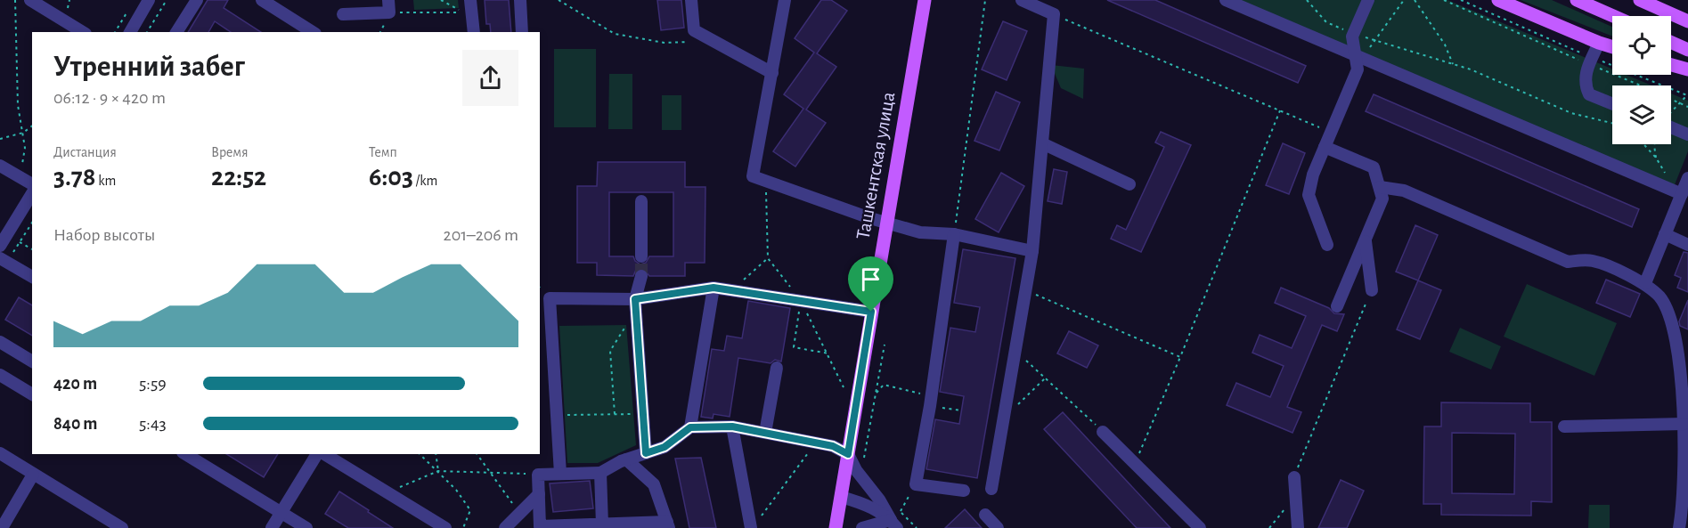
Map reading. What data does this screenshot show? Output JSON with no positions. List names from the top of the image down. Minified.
{"streets":{"main road":["Ташкентская улица"]},"page":{"heading":["Утренний забег","06:12 · 9 × 420 m"],"stats":[["Дистанция","3.78 km"],["Время","22:52"],["Темп","6:03 /km"]],"chart":["Набор высоты","201–206 m"],"list":[{"name":"420 m","note":"5:59"},{"name":"840 m","note":"5:43"}]}}
